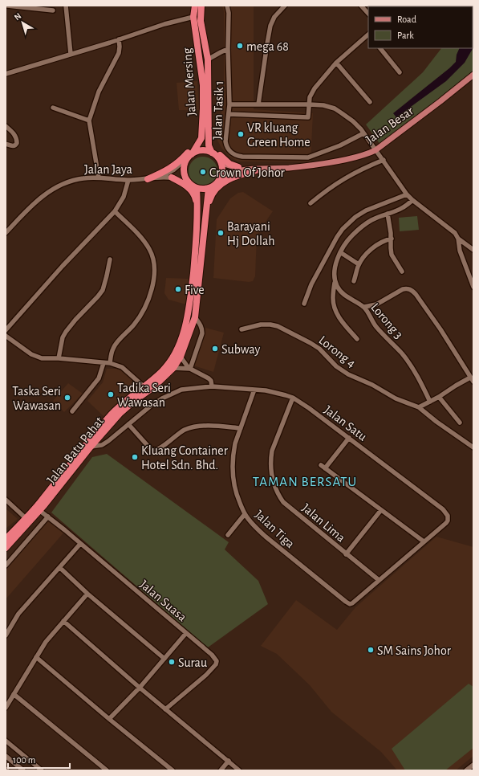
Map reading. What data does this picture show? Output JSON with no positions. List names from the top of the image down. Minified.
{"streets":{"highway":["Jalan Mersing","Jalan Batu Pahat"],"main road":["Jalan Besar"],"street":["Jalan Tasik 1","Jalan Jaya","Lorong 3","Lorong 4","Jalan Satu","Jalan Lima","Jalan Tiga","Jalan Suasa"]},"crossings":[["Jalan Mersing","Jalan Besar"],["Jalan Mersing","Jalan Jaya"],["Jalan Mersing","Jalan Batu Pahat"],["Jalan Besar","Jalan Jaya"],["Jalan Besar","Jalan Batu Pahat"],["Jalan Jaya","Jalan Batu Pahat"],["Jalan Satu","Jalan Batu Pahat"],["Jalan Satu","Jalan Lima"],["Jalan Satu","Jalan Tiga"],["Jalan Batu Pahat","Jalan Suasa"],["Jalan Lima","Jalan Tiga"]],"districts":["TAMAN BERSATU"],"places":["mega 68","VR kluang Green Home","Crown Of Johor","Barayani Hj Dollah","Five","Subway","Tadika Seri Wawasan","Taska Seri Wawasan","Kluang Container Hotel Sdn. Bhd.","SM Sains Johor","Surau"],"legend":["Road","Park"],"scale_bar":"100 m","north":"top left"}
